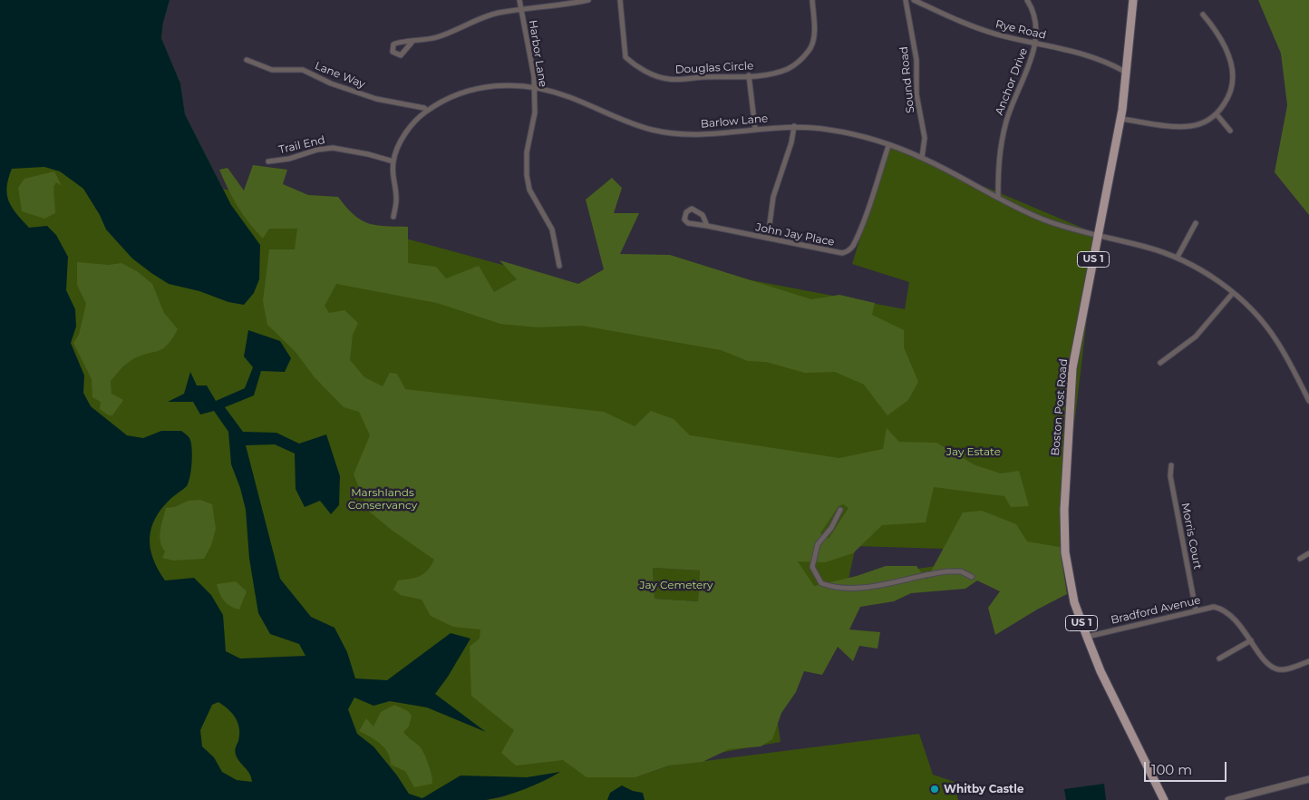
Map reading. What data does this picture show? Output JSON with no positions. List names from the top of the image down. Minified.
{"streets":{"main road":["US 1","Boston Post Road"],"street":["Rye Road","Harbor Lane","Douglas Circle","Lane Way","Sound Road","Anchor Drive","Barlow Lane","Trail End","John Jay Place","Morris Court","Bradford Avenue"]},"crossings":[["Rye Road","Anchor Drive"],["Rye Road","Boston Post Road"],["Harbor Lane","Barlow Lane"],["Lane Way","Barlow Lane"],["Sound Road","Barlow Lane"],["Anchor Drive","Barlow Lane"],["Barlow Lane","Trail End"],["Barlow Lane","John Jay Place"],["Barlow Lane","Boston Post Road"],["Boston Post Road","Bradford Avenue"],["Morris Court","Bradford Avenue"]],"parks":["Jay Estate","Marshlands Conservancy","Jay Cemetery"],"places":["Whitby Castle"],"scale_bar":"100 m"}
